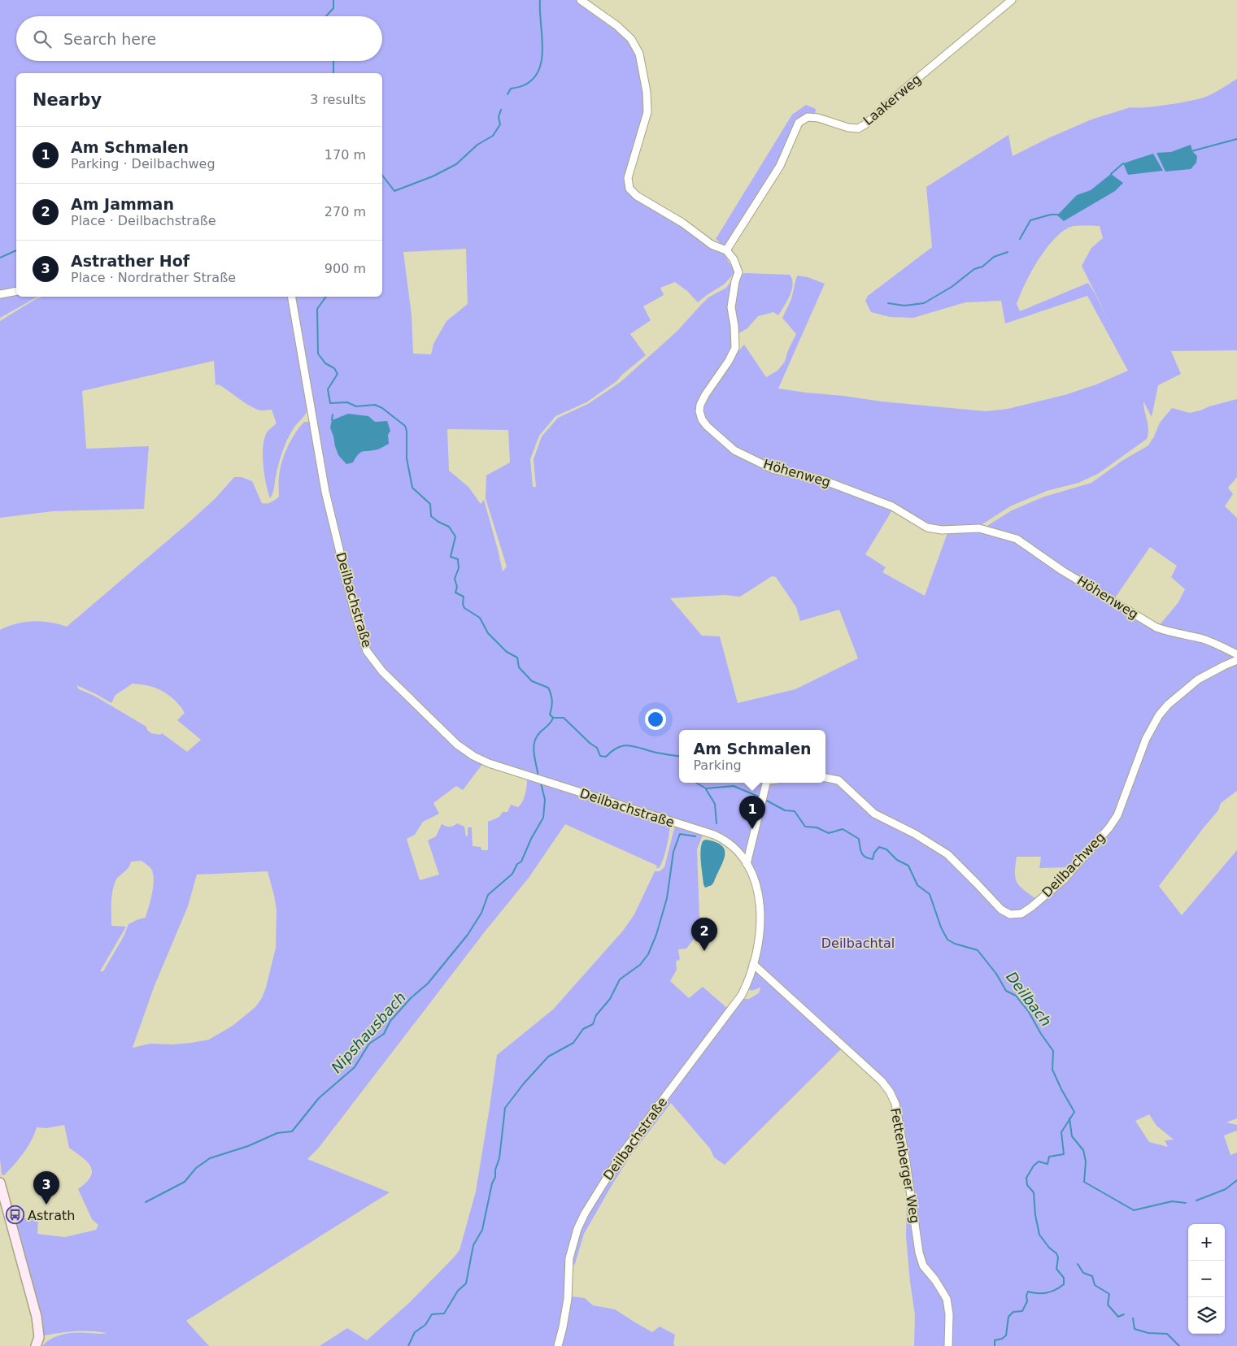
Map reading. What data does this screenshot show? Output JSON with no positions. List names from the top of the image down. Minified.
{"streets":{"street":["Laakerweg","Höhenweg","Deilbachstraße","Deilbachweg","Fettenberger Weg"]},"crossings":[["Laakerweg","Höhenweg"],["Deilbachstraße","Fettenberger Weg"]],"water":["Deilbach","Nipshausbach"],"parks":["Deilbachtal"],"places":{"bus stop":["Astrath"]},"page":{"search":"Search here","heading":["Nearby","3 results"],"list":[{"mark":"1","name":"Am Schmalen","note":"Parking · Deilbachweg","value":"170 m"},{"mark":"2","name":"Am Jamman","note":"Place · Deilbachstraße","value":"270 m"},{"mark":"3","name":"Astrather Hof","note":"Place · Nordrather Straße","value":"900 m"}],"popup":["Am Schmalen","Parking"],"pins":["1","2","3"],"map_buttons":["+","−"]}}
